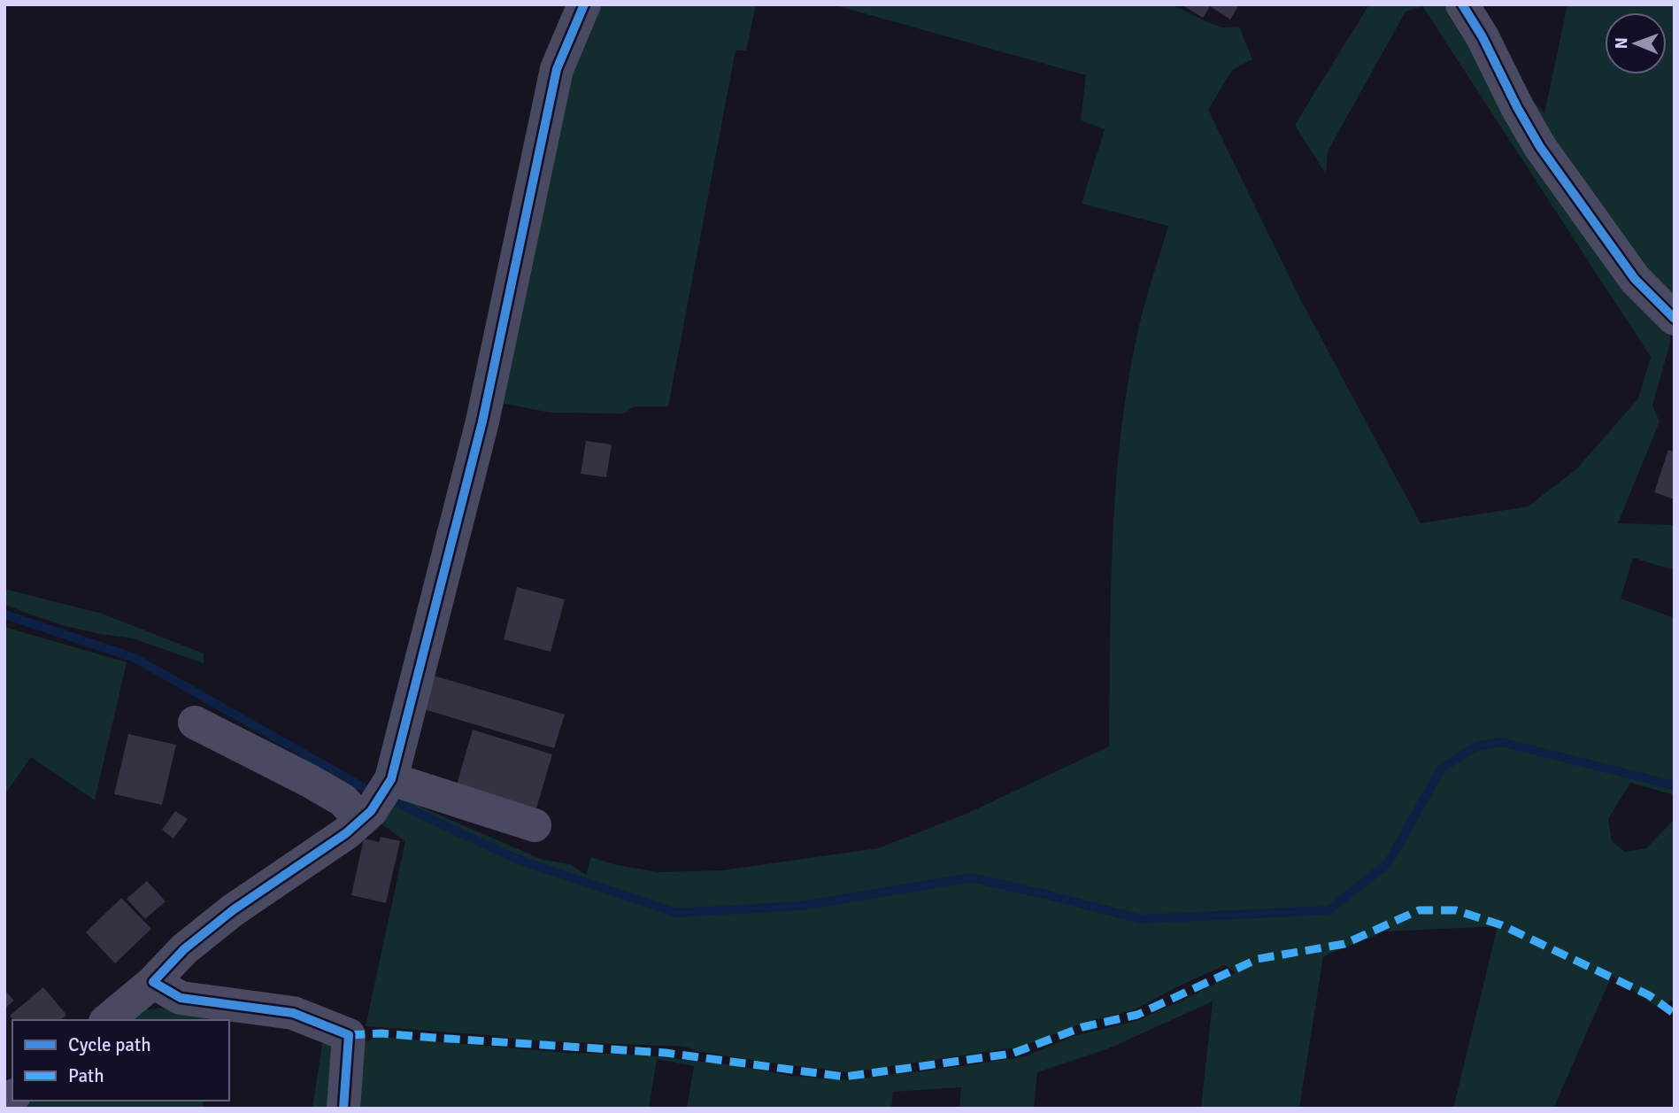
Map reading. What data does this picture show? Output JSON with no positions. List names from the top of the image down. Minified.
{"legend":["Cycle path","Path"],"north":"left"}
